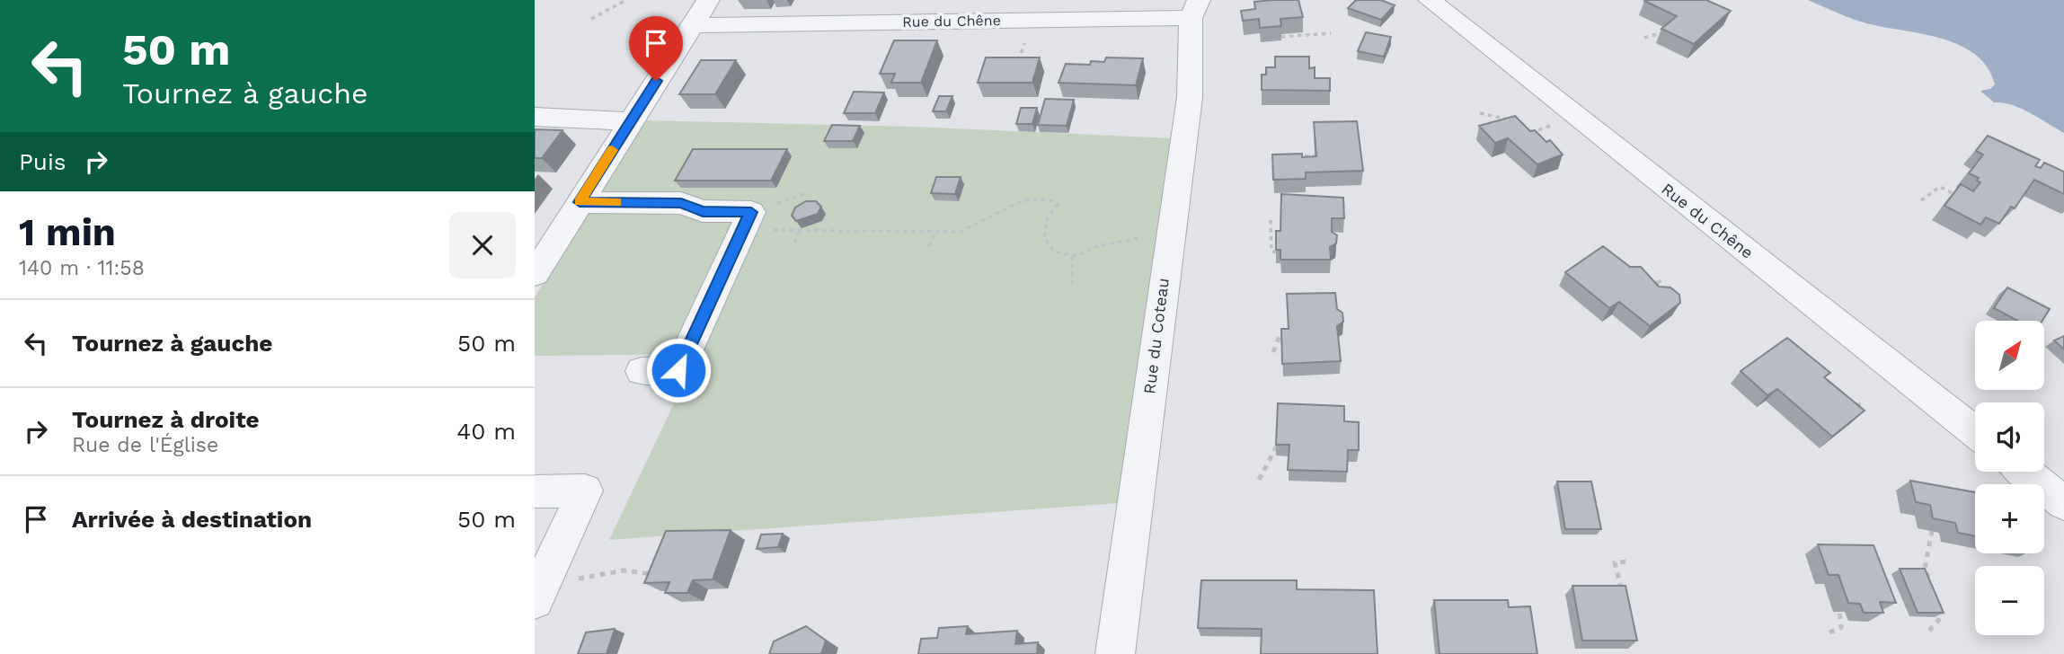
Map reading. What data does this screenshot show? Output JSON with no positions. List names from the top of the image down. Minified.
{"streets":{"street":["Rue du Chêne","Rue du Coteau"]},"crossings":[["Rue du Chêne","Rue du Coteau"]],"north":"top right","page":{"turn":["50 m","Tournez à gauche"],"then":"Puis","heading":["1 min","140 m · 11:58"],"list":[{"name":"Tournez à gauche","value":"50 m"},{"name":"Tournez à droite","note":"Rue de l'Église","value":"40 m"},{"name":"Arrivée à destination","value":"50 m"}],"map_buttons":["+","−"]}}
